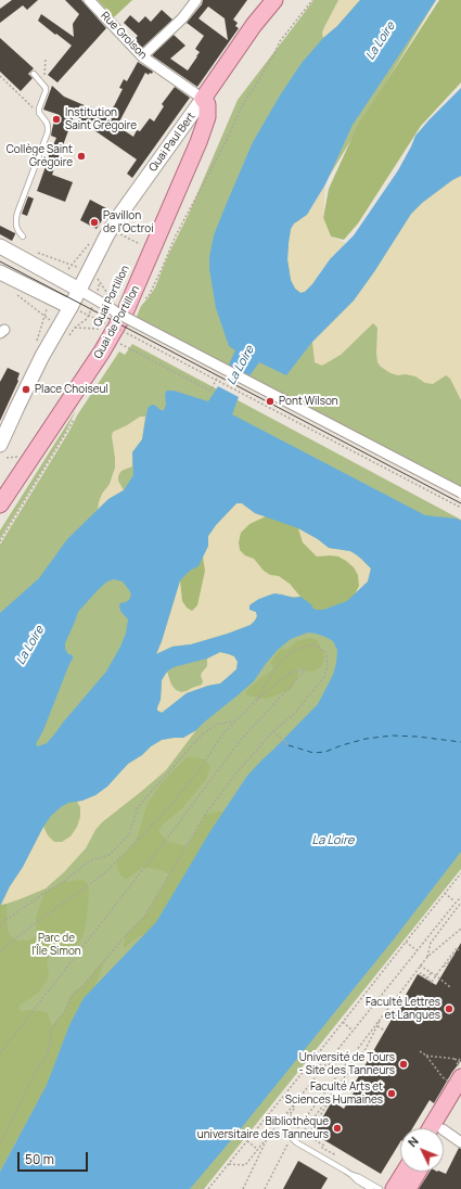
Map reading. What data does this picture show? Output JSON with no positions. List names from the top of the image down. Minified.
{"streets":{"main road":["Quai Paul Bert","Quai de Portillon"],"street":["Rue Groison"],"path":["Quai Portillon"]},"crossings":[["Rue Groison","Quai Paul Bert"],["Rue Groison","Quai de Portillon"],["Quai Paul Bert","Quai de Portillon"]],"water":["La Loire"],"parks":["Parc de l'Île Simon"],"places":["Institution Saint Grégoire","Collège Saint Grégoire","Pavillon de l'Octroi","Place Choiseul","Pont Wilson","Faculté Lettres et Langues","Université de Tours - Site des Tanneurs","Faculté Arts et Sciences Humaines","Bibliothèque universitaire des Tanneurs"],"scale_bar":"50 m","north":"top left"}
